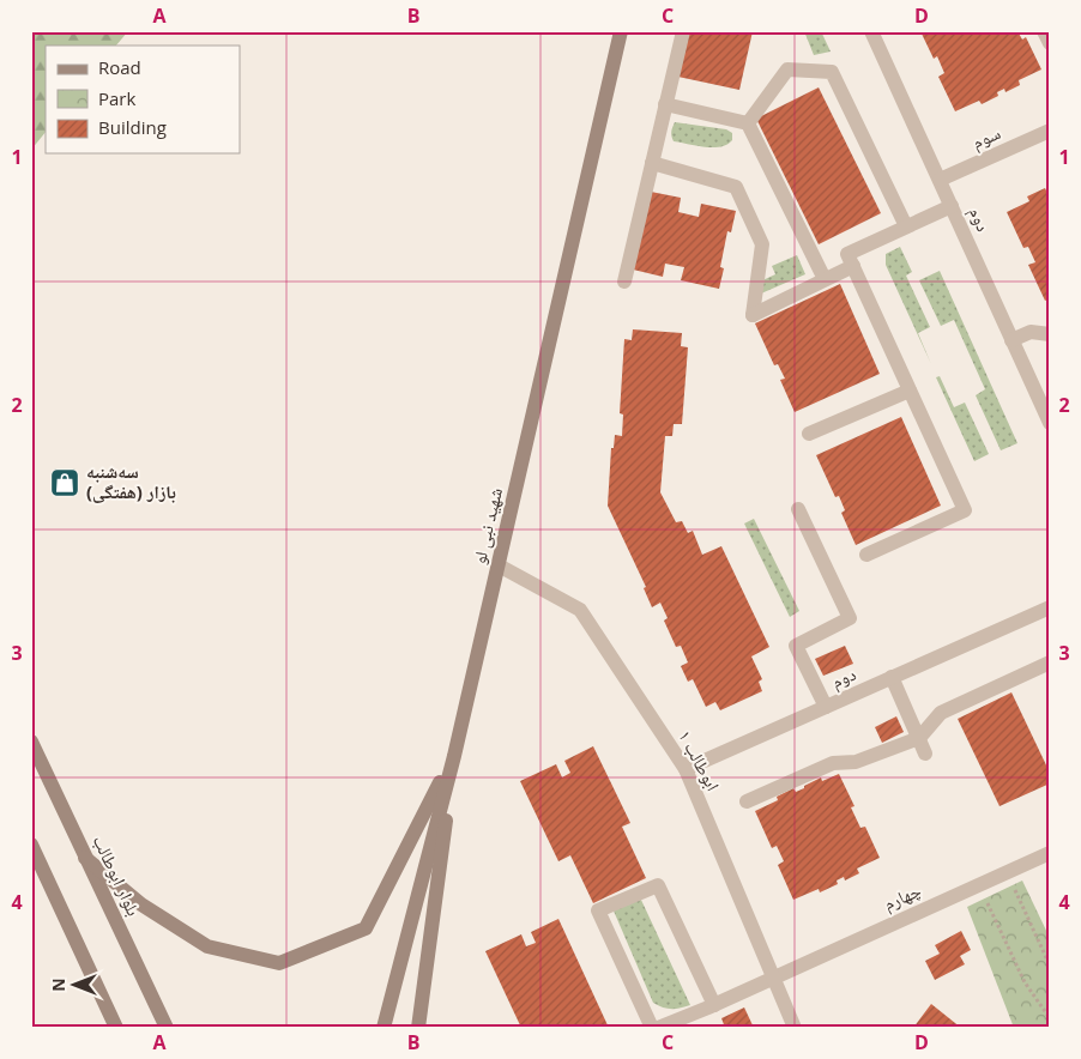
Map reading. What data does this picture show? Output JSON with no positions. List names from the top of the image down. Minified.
{"streets":{"main road":["شهید نبی لو","بلوار ابوطالب"],"street":["سوم","دوم","ابوطالب ۱","چهارم"]},"crossings":[["سوم","دوم"],["دوم","ابوطالب ۱"],["شهید نبی لو","ابوطالب ۱"],["ابوطالب ۱","چهارم"]],"places":{"shop":["سه‌شنبه بازار (هفتگی)"]},"legend":["Road","Park","Building"],"north":"left","grid":{"columns":["A","B","C","D"],"rows":["1","2","3","4"]}}
